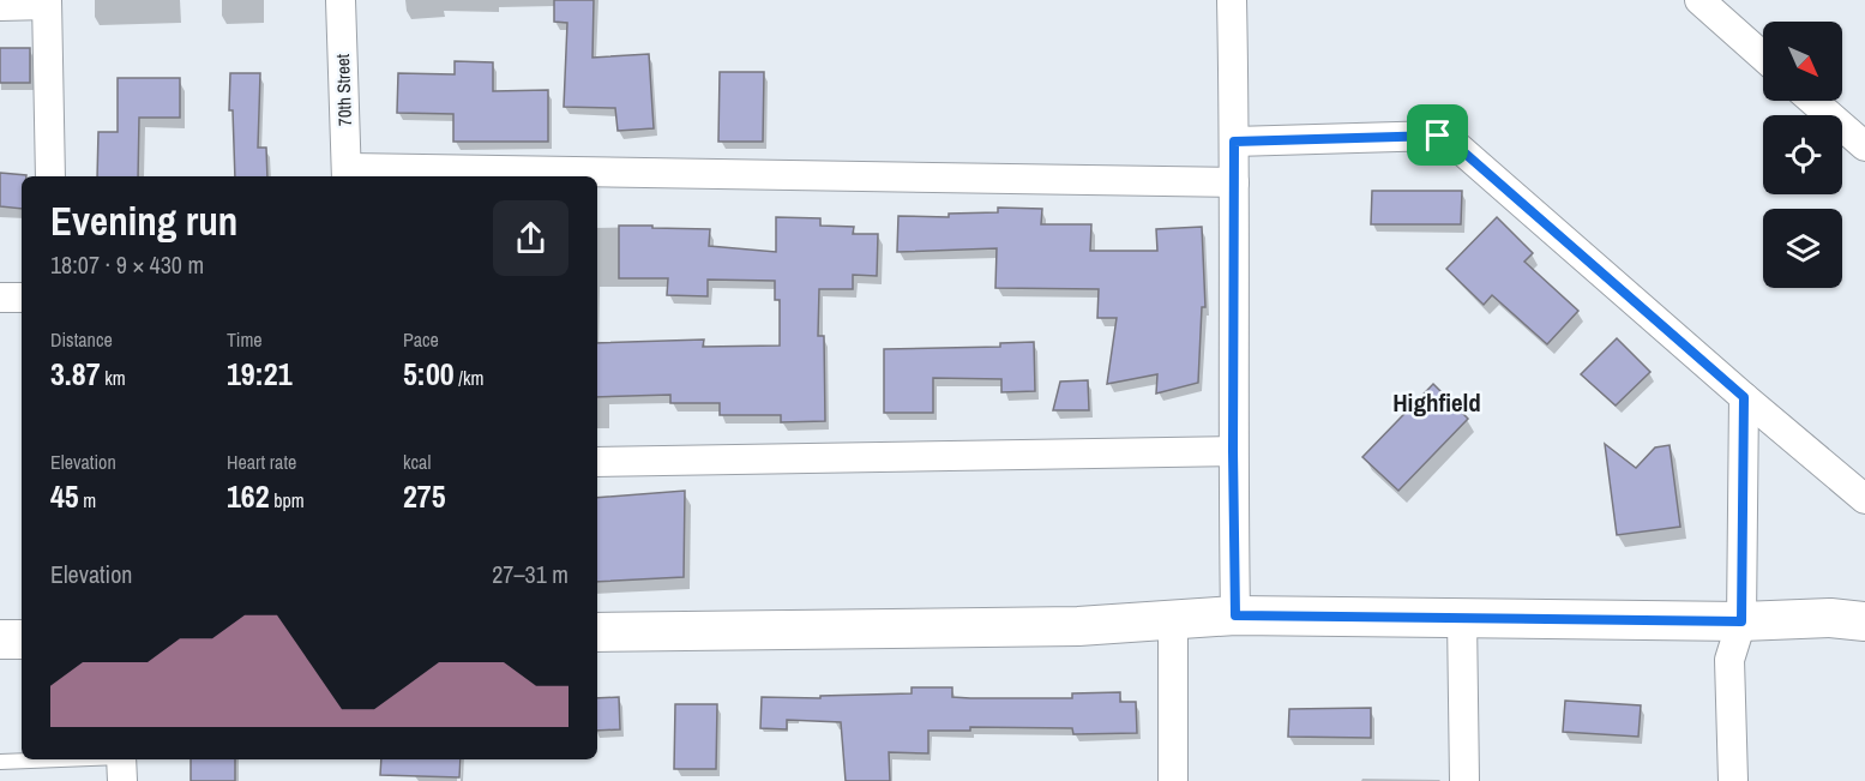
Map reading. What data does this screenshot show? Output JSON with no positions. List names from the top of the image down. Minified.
{"streets":{"street":["70th Street"]},"districts":["Highfield"],"north":"bottom right","page":{"heading":["Evening run","18:07 · 9 × 430 m"],"stats":[["Distance","3.87 km"],["Time","19:21"],["Pace","5:00 /km"],["Elevation","45 m"],["Heart rate","162 bpm"],["kcal","275"]],"chart":["Elevation","27–31 m"]}}
